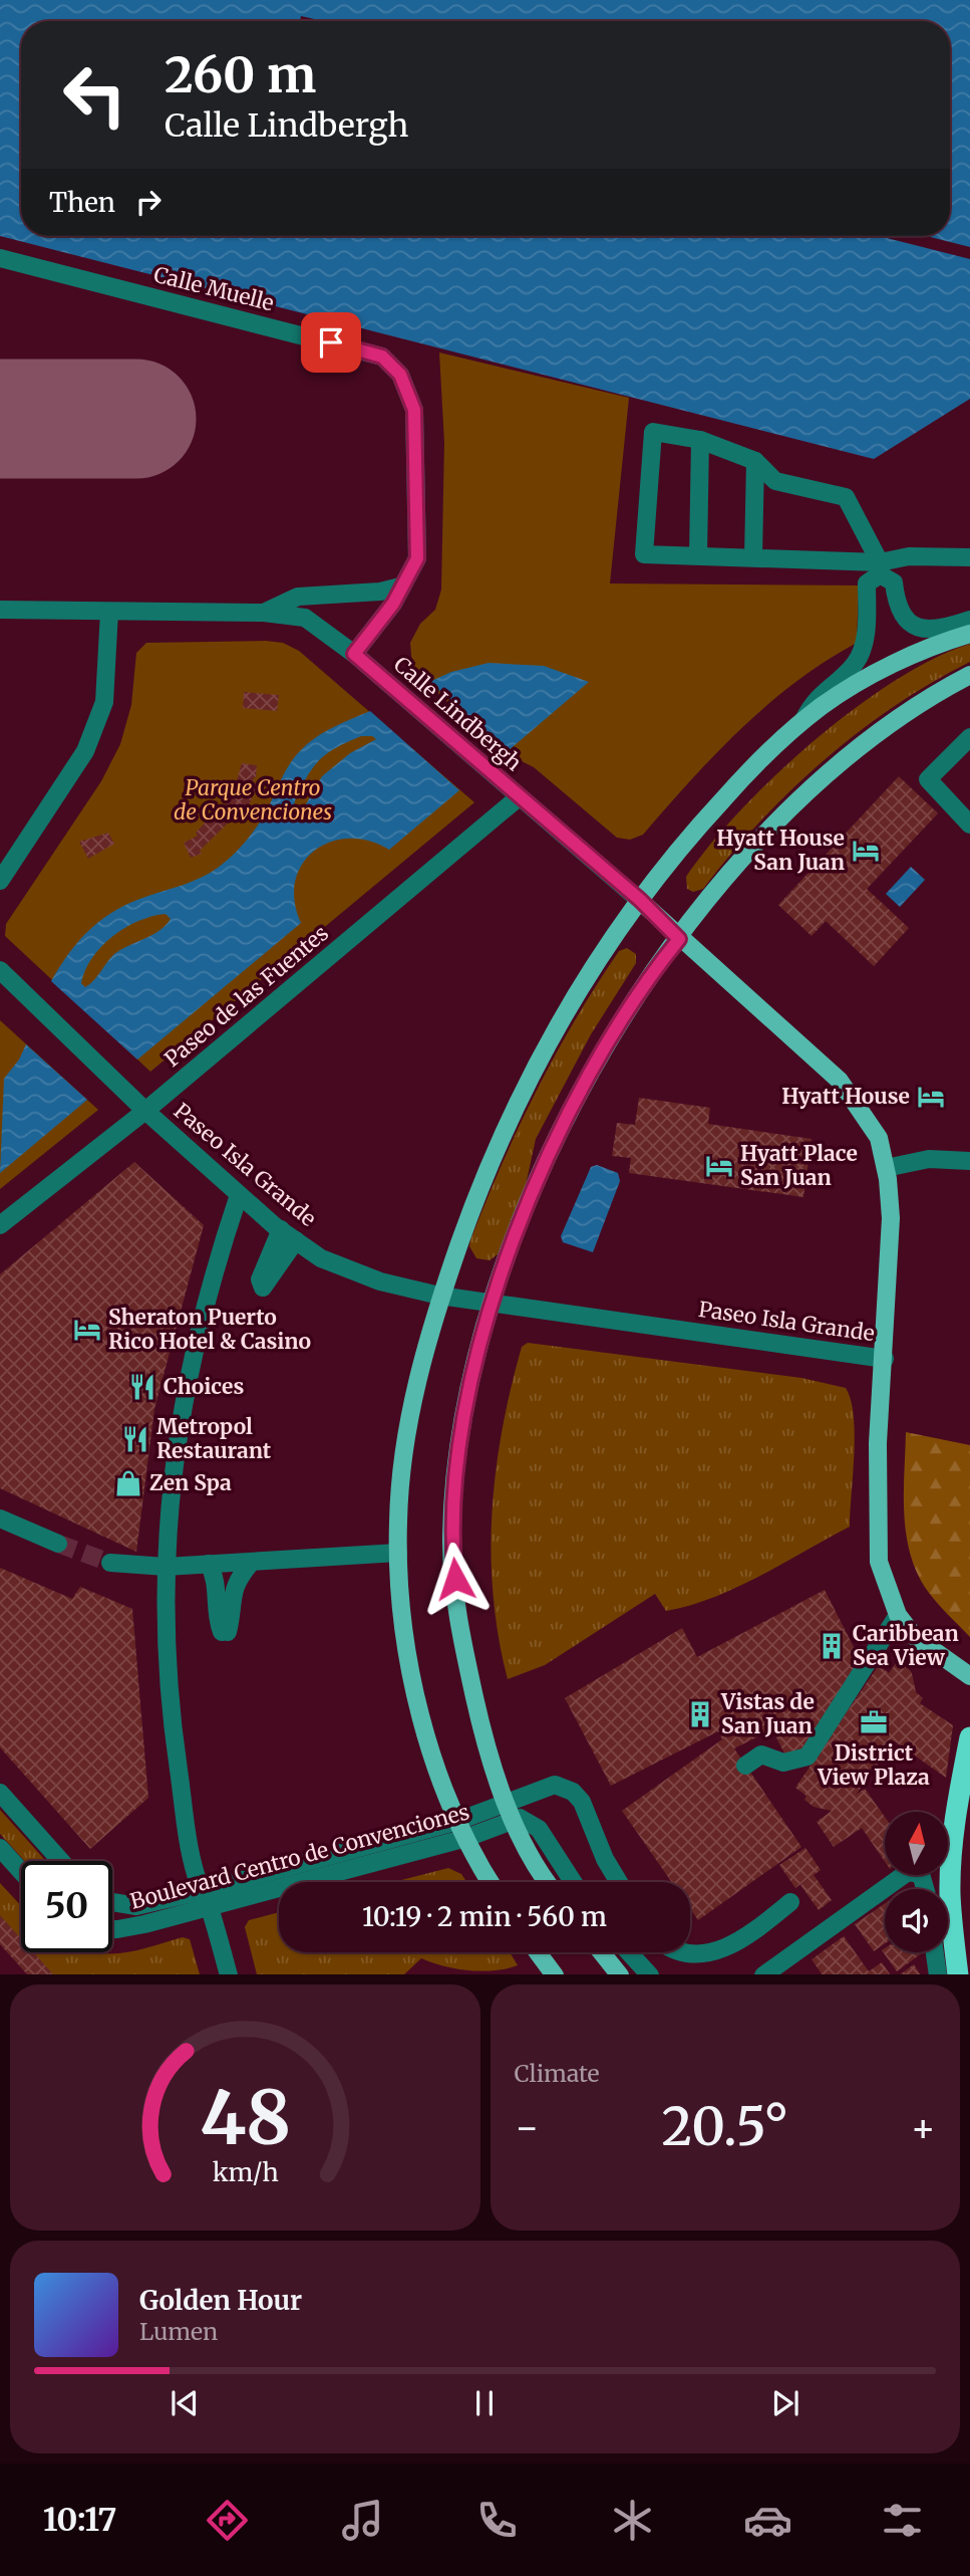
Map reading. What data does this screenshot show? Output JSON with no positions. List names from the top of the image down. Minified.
{"streets":{"main road":["Calle Lindbergh"],"street":["Calle Muelle","Paseo de las Fuentes","Paseo Isla Grande","Boulevard Centro de Convenciones"]},"crossings":[["Calle Muelle","Calle Lindbergh"],["Calle Lindbergh","Paseo de las Fuentes"],["Calle Lindbergh","Paseo Isla Grande"],["Paseo de las Fuentes","Paseo Isla Grande"]],"parks":["Parque Centro de Convenciones"],"places":{"hotel":["Hyatt House San Juan","Hyatt House","Hyatt Place San Juan","Sheraton Puerto Rico Hotel & Casino"],"restaurant":["Choices","Metropol Restaurant"],"shop":["Zen Spa"],"building":["Caribbean Sea View","Vistas de San Juan"],"office":["District View Plaza"]},"north":"top","page":{"turn":["260 m","Calle Lindbergh"],"then":"Then","limit":"50","trip":"10:19 · 2 min · 560 m","tile":"Climate","heat":["−","20.5°","+"],"song":["Golden Hour","Lumen"],"tabs":"10:17","gauge":["48","km/h"]}}
